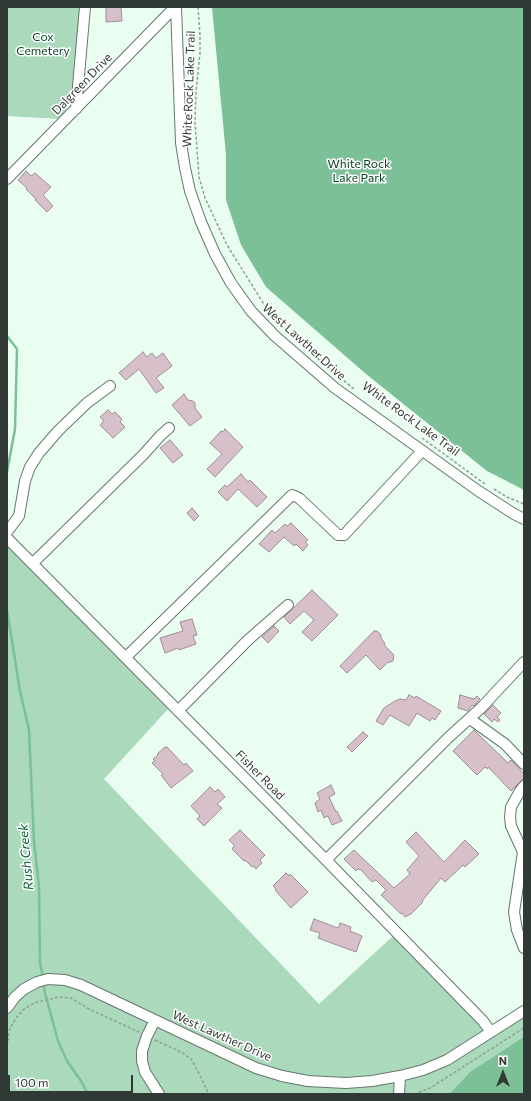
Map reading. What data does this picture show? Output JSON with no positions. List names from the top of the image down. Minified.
{"streets":{"street":["Dalgreen Drive","West Lawther Drive","Fisher Road"],"path":["White Rock Lake Trail"]},"crossings":[["Dalgreen Drive","West Lawther Drive"],["West Lawther Drive","Fisher Road"]],"water":["Rush Creek"],"parks":["Cox Cemetery","White Rock Lake Park"],"scale_bar":"100 m","north":"top"}
